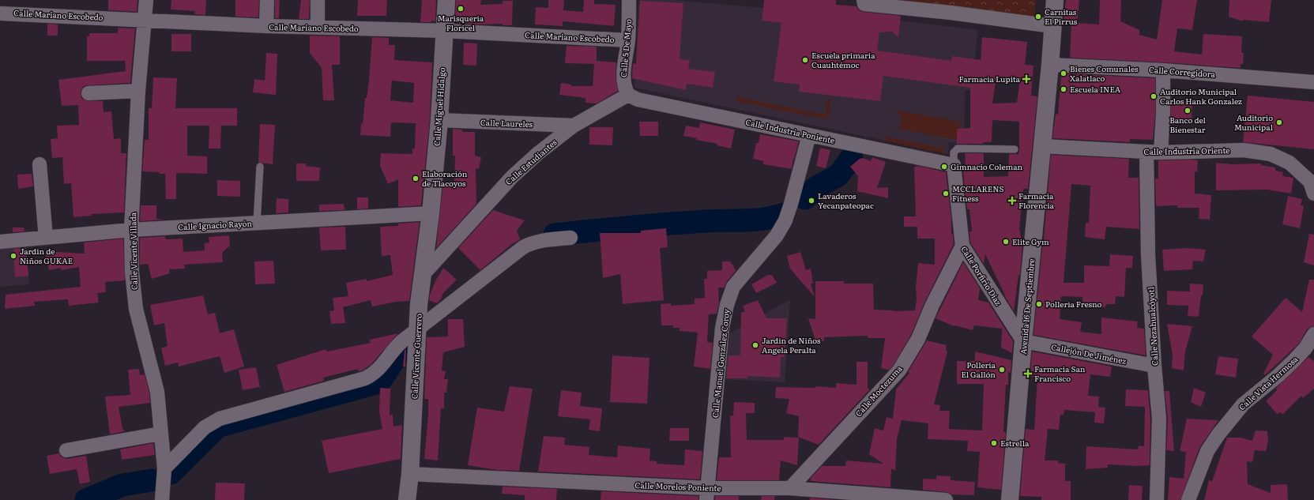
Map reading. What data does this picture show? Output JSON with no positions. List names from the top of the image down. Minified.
{"streets":{"main road":["Calle Miguel Hidalgo","Avenida 16 De Septiembre","Calle Vicente Guerrero"],"street":["Calle Mariano Escobedo","Calle 5 De Mayo","Calle Corregidora","Calle Laureles","Calle Industria Poniente","Calle Industria Oriente","Calle Estudiantes","Calle Ignacio Rayón","Calle Vicente Villada","Calle Porfirio Díaz","Calle Nezahualcóyotl","Callejón De Jiménez","Calle Manuel González Coroy","Calle Vista Hermosa","Calle Moctezuma","Calle Morelos Poniente"]},"crossings":[["Calle Mariano Escobedo","Calle 5 De Mayo"],["Calle Mariano Escobedo","Calle Miguel Hidalgo"],["Calle Mariano Escobedo","Calle Vicente Villada"],["Calle 5 De Mayo","Calle Industria Poniente"],["Calle 5 De Mayo","Calle Estudiantes"],["Calle Corregidora","Avenida 16 De Septiembre"],["Calle Corregidora","Calle Nezahualcóyotl"],["Calle Miguel Hidalgo","Calle Laureles"],["Calle Miguel Hidalgo","Calle Ignacio Rayón"],["Calle Miguel Hidalgo","Calle Vicente Guerrero"],["Calle Laureles","Calle Estudiantes"],["Calle Industria Poniente","Calle Estudiantes"],["Calle Industria Poniente","Calle Porfirio Díaz"],["Calle Industria Poniente","Calle Manuel González Coroy"],["Calle Industria Oriente","Avenida 16 De Septiembre"],["Calle Industria Oriente","Calle Nezahualcóyotl"],["Calle Estudiantes","Calle Vicente Guerrero"],["Calle Ignacio Rayón","Calle Vicente Villada"],["Calle Ignacio Rayón","Calle Vicente Guerrero"],["Calle Porfirio Díaz","Avenida 16 De Septiembre"],["Calle Porfirio Díaz","Callejón De Jiménez"],["Calle Porfirio Díaz","Calle Moctezuma"],["Avenida 16 De Septiembre","Callejón De Jiménez"],["Calle Nezahualcóyotl","Callejón De Jiménez"],["Calle Vicente Guerrero","Calle Morelos Poniente"],["Calle Manuel González Coroy","Calle Morelos Poniente"],["Calle Moctezuma","Calle Morelos Poniente"]],"places":{"other":["Marisquería Floricel","Carnitas El Pirrus","Escuela primaria Cuauhtémoc","Bienes Comunales Xalatlaco","Escuela INEA","Auditorio Municipal Carlos Hank Gonzalez","Banco del Bienestar","Auditorio Municipal","Gimnacio Coleman","Elaboración de Tlacoyos","MCCLARENS Fitness","Lavaderos Yecanpateopac","Elite Gym","Jardin de Niños GUKAE","Pollería Fresno","Jardín de Niños Angela Peralta","Pollería El Gallón","Estrella"],"health":["Farmacia Lupita","Farmacia Florencia","Farmacia San Francisco"]}}
